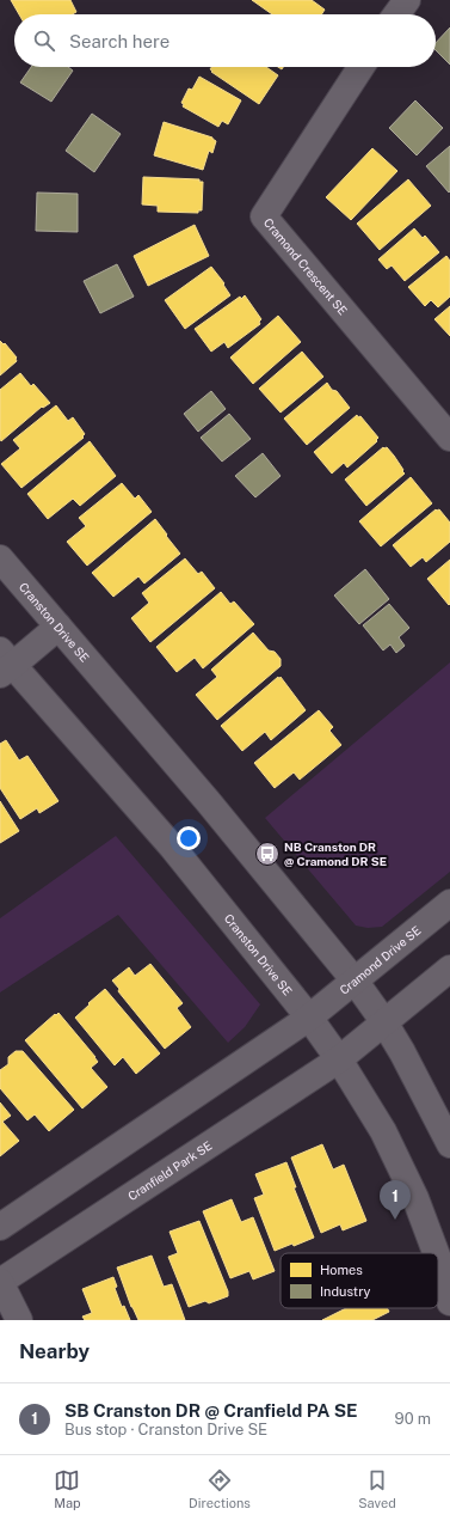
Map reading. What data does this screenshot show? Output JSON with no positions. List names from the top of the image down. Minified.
{"streets":{"street":["Cramond Crescent SE","Cranston Drive SE","Cramond Drive SE","Cranfield Park SE"]},"crossings":[["Cranston Drive SE","Cramond Drive SE"],["Cranston Drive SE","Cranfield Park SE"]],"places":{"bus stop":["NB Cranston DR @ Cramond DR SE"]},"legend":["Homes","Industry"],"page":{"search":"Search here","pins":"1","heading":"Nearby","list":[{"mark":"1","name":"SB Cranston DR @ Cranfield PA SE","note":"Bus stop · Cranston Drive SE","value":"90 m"}],"nav":["Map","Directions","Saved"]}}
